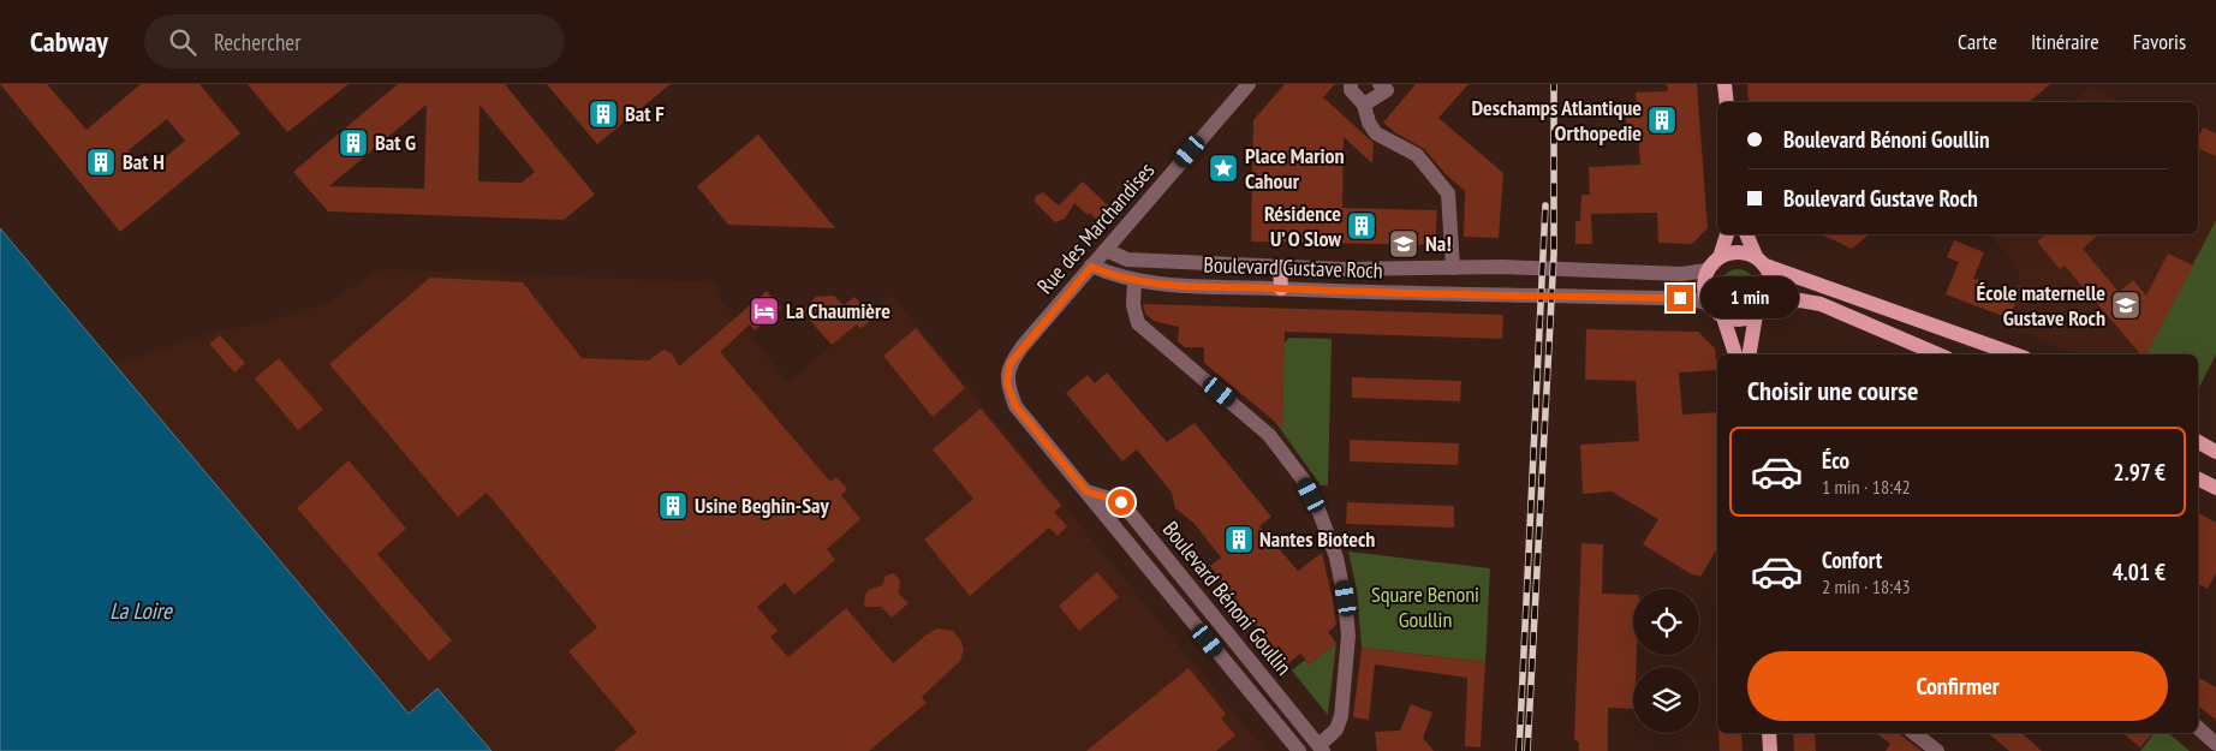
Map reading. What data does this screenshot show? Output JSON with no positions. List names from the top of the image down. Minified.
{"streets":{"street":["Rue des Marchandises","Boulevard Gustave Roch","Boulevard Bénoni Goullin"]},"crossings":[["Rue des Marchandises","Boulevard Gustave Roch"],["Rue des Marchandises","Boulevard Bénoni Goullin"]],"water":["La Loire"],"parks":["Square Benoni Goullin"],"places":{"building":["Bat F","Deschamps Atlantique Orthopedie","Bat G","Bat H","Résidence U’ O Slow","Usine Beghin-Say","Nantes Biotech"],"place":["Place Marion Cahour"],"school or university":["Na!","École maternelle Gustave Roch"],"hotel":["La Chaumière"]},"page":{"header":"Cabway","search":"Rechercher","nav":["Carte","Itinéraire","Favoris"],"banner":["Boulevard Bénoni Goullin","Boulevard Gustave Roch"],"bubble":"1 min","heading":"Choisir une course","list":[{"name":"Éco","note":"1 min · 18:42","value":"2.97 €"},{"name":"Confort","note":"2 min · 18:43","value":"4.01 €"}],"buttons":"Confirmer"}}
